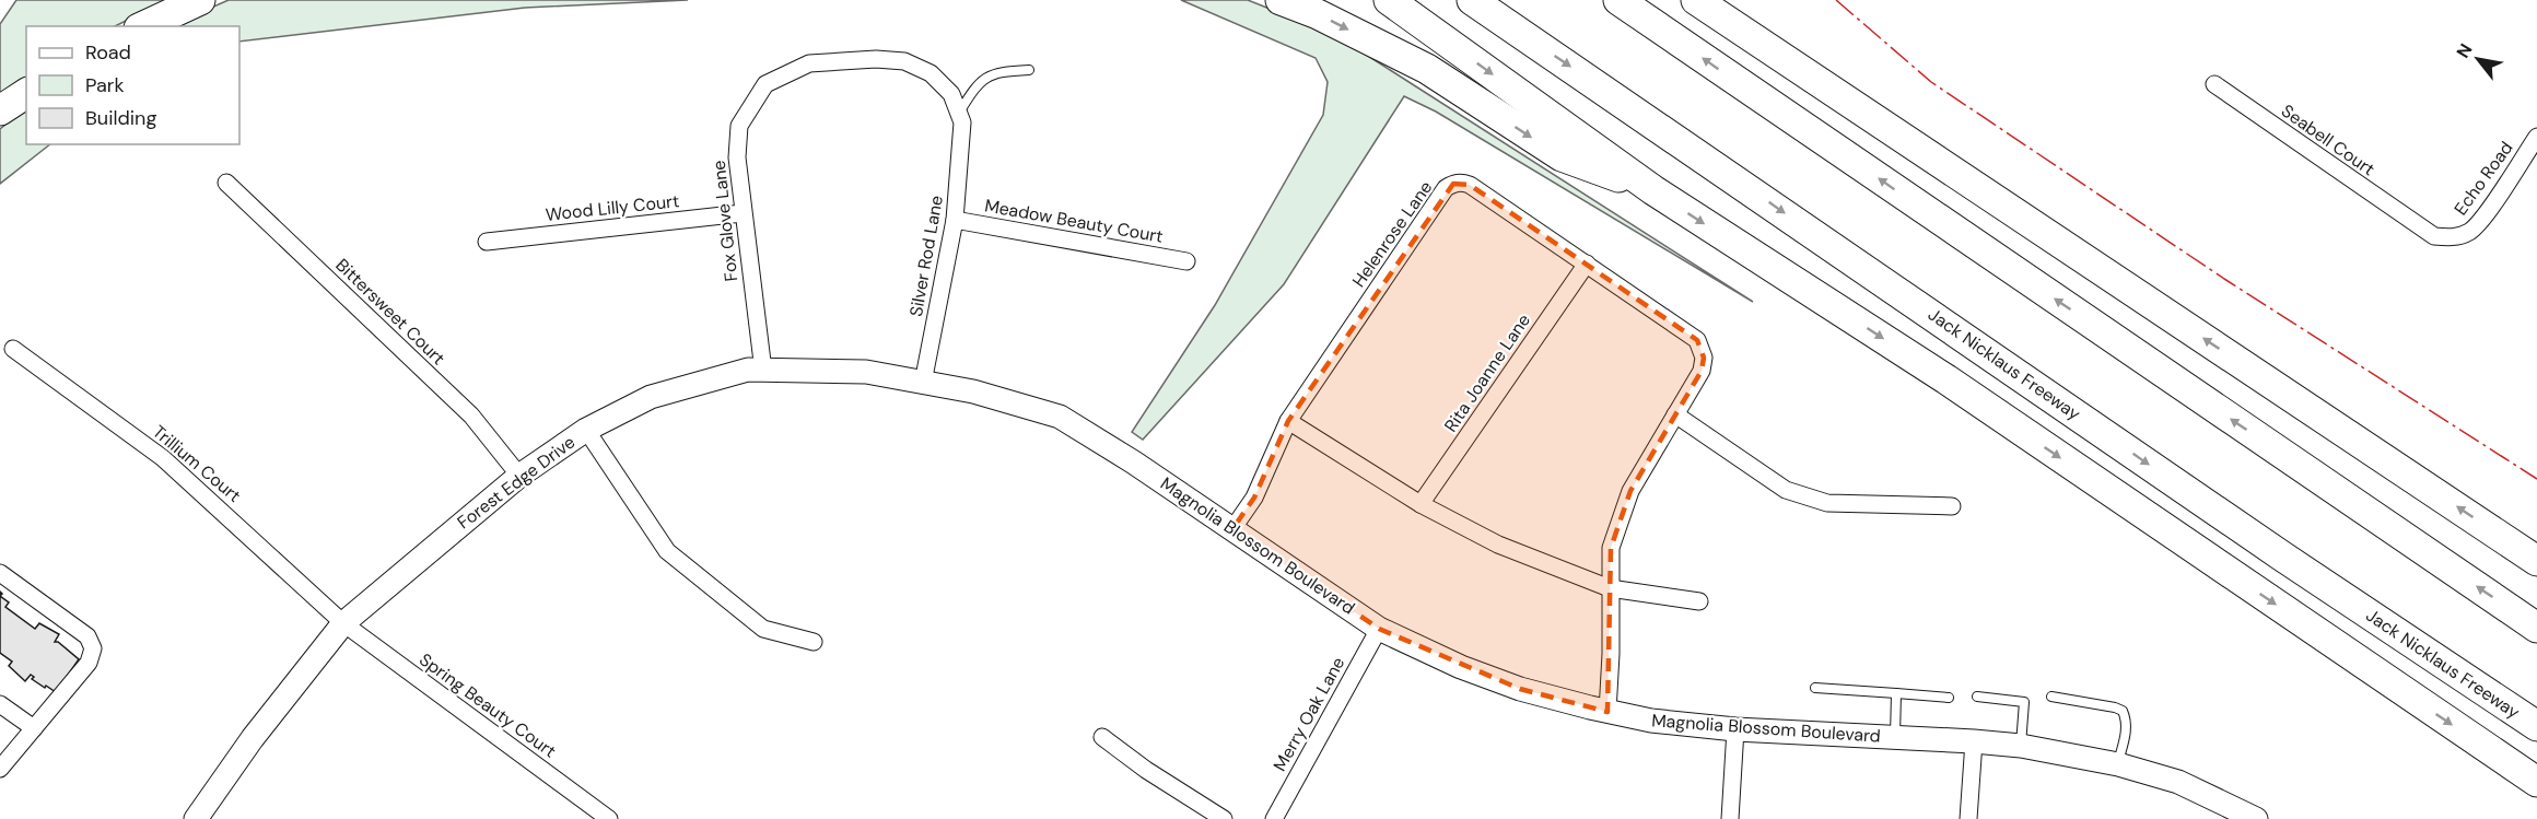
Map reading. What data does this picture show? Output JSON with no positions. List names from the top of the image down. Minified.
{"streets":{"highway":["Jack Nicklaus Freeway"],"street":["Seabell Court","Echo Road","Wood Lilly Court","Fox Glove Lane","Meadow Beauty Court","Helenrose Lane","Silver Rod Lane","Bittersweet Court","Rita Joanne Lane","Trillium Court","Forest Edge Drive","Magnolia Blossom Boulevard","Spring Beauty Court","Merry Oak Lane"]},"crossings":[["Seabell Court","Echo Road"],["Wood Lilly Court","Fox Glove Lane"],["Fox Glove Lane","Silver Rod Lane"],["Fox Glove Lane","Forest Edge Drive"],["Meadow Beauty Court","Silver Rod Lane"],["Helenrose Lane","Rita Joanne Lane"],["Helenrose Lane","Magnolia Blossom Boulevard"],["Silver Rod Lane","Forest Edge Drive"],["Bittersweet Court","Forest Edge Drive"],["Trillium Court","Forest Edge Drive"],["Trillium Court","Spring Beauty Court"],["Forest Edge Drive","Magnolia Blossom Boulevard"],["Forest Edge Drive","Spring Beauty Court"],["Magnolia Blossom Boulevard","Merry Oak Lane"]],"legend":["Road","Park","Building"],"north":"top left"}
